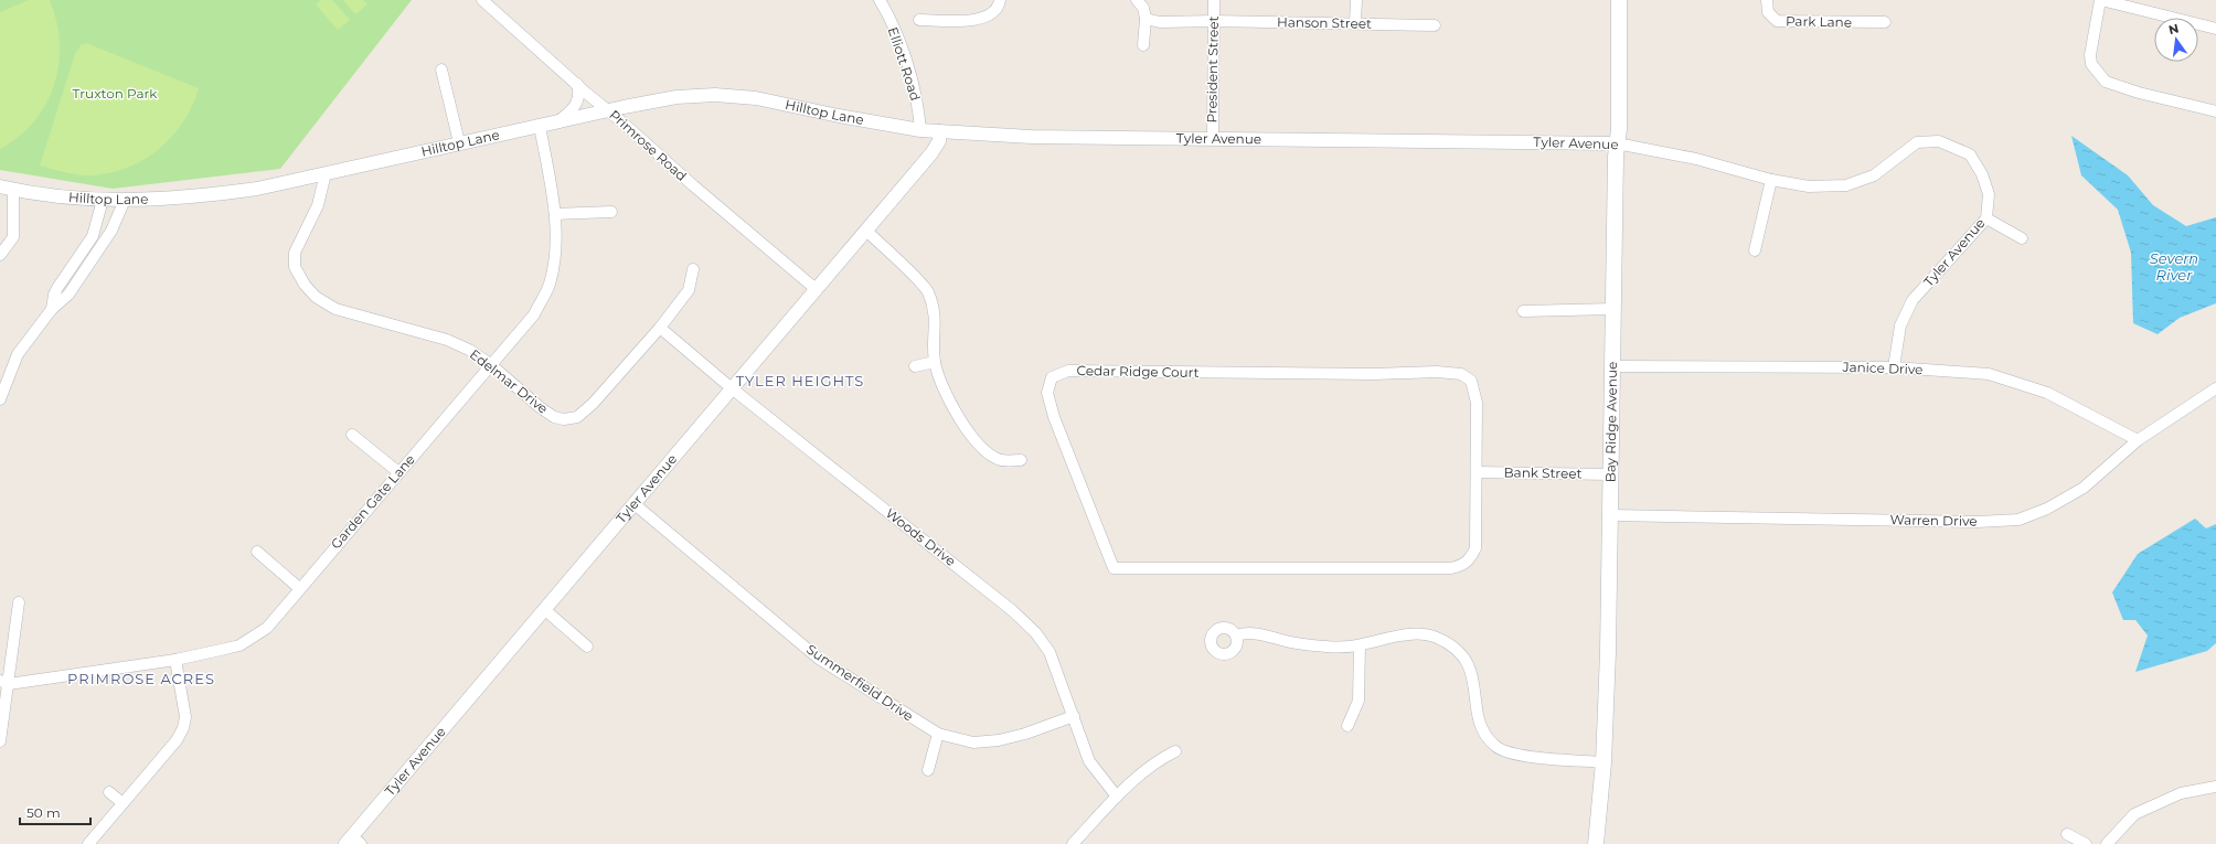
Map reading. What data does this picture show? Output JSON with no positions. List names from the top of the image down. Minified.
{"streets":{"main road":["Bay Ridge Avenue"],"street":["Park Lane","Hanson Street","Elliott Road","President Street","Hilltop Lane","Tyler Avenue","Primrose Road","Janice Drive","Cedar Ridge Court","Edelmar Drive","Bank Street","Garden Gate Lane","Warren Drive","Woods Drive","Summerfield Drive"]},"crossings":[["Hanson Street","President Street"],["Elliott Road","Hilltop Lane"],["Elliott Road","Tyler Avenue"],["President Street","Tyler Avenue"],["Hilltop Lane","Tyler Avenue"],["Hilltop Lane","Primrose Road"],["Hilltop Lane","Edelmar Drive"],["Hilltop Lane","Garden Gate Lane"],["Tyler Avenue","Primrose Road"],["Tyler Avenue","Janice Drive"],["Tyler Avenue","Bay Ridge Avenue"],["Tyler Avenue","Woods Drive"],["Tyler Avenue","Summerfield Drive"],["Janice Drive","Bay Ridge Avenue"],["Janice Drive","Warren Drive"],["Cedar Ridge Court","Bank Street"],["Edelmar Drive","Garden Gate Lane"],["Edelmar Drive","Woods Drive"],["Bay Ridge Avenue","Bank Street"],["Bay Ridge Avenue","Warren Drive"],["Woods Drive","Summerfield Drive"]],"districts":["TYLER HEIGHTS","PRIMROSE ACRES"],"water":["Severn River"],"parks":["Truxton Park"],"scale_bar":"50 m","north":"top"}
